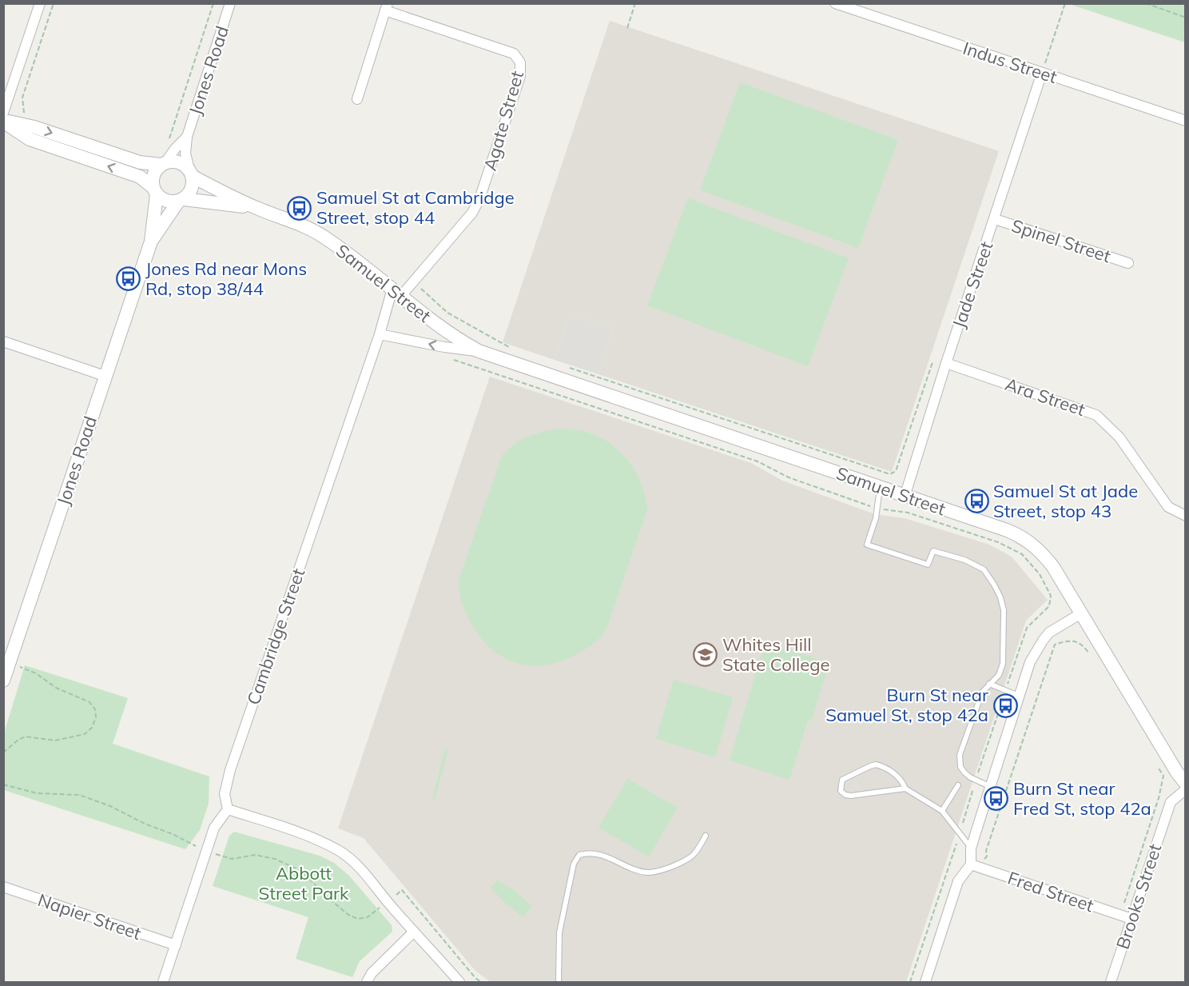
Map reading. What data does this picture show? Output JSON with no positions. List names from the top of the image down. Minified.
{"streets":{"street":["Indus Street","Jones Road","Agate Street","Spinel Street","Samuel Street","Jade Street","Ara Street","Cambridge Street","Fred Street","Brooks Street","Napier Street"]},"crossings":[["Indus Street","Jade Street"],["Jones Road","Samuel Street"],["Agate Street","Samuel Street"],["Agate Street","Cambridge Street"],["Spinel Street","Jade Street"],["Samuel Street","Jade Street"],["Samuel Street","Cambridge Street"],["Jade Street","Ara Street"],["Fred Street","Brooks Street"]],"parks":["Abbott Street Park"],"places":{"bus stop":["Samuel St at Cambridge Street, stop 44","Jones Rd near Mons Rd, stop 38/44","Samuel St at Jade Street, stop 43","Burn St near Samuel St, stop 42a","Burn St near Fred St, stop 42a"],"school or university":["Whites Hill State College"]}}
